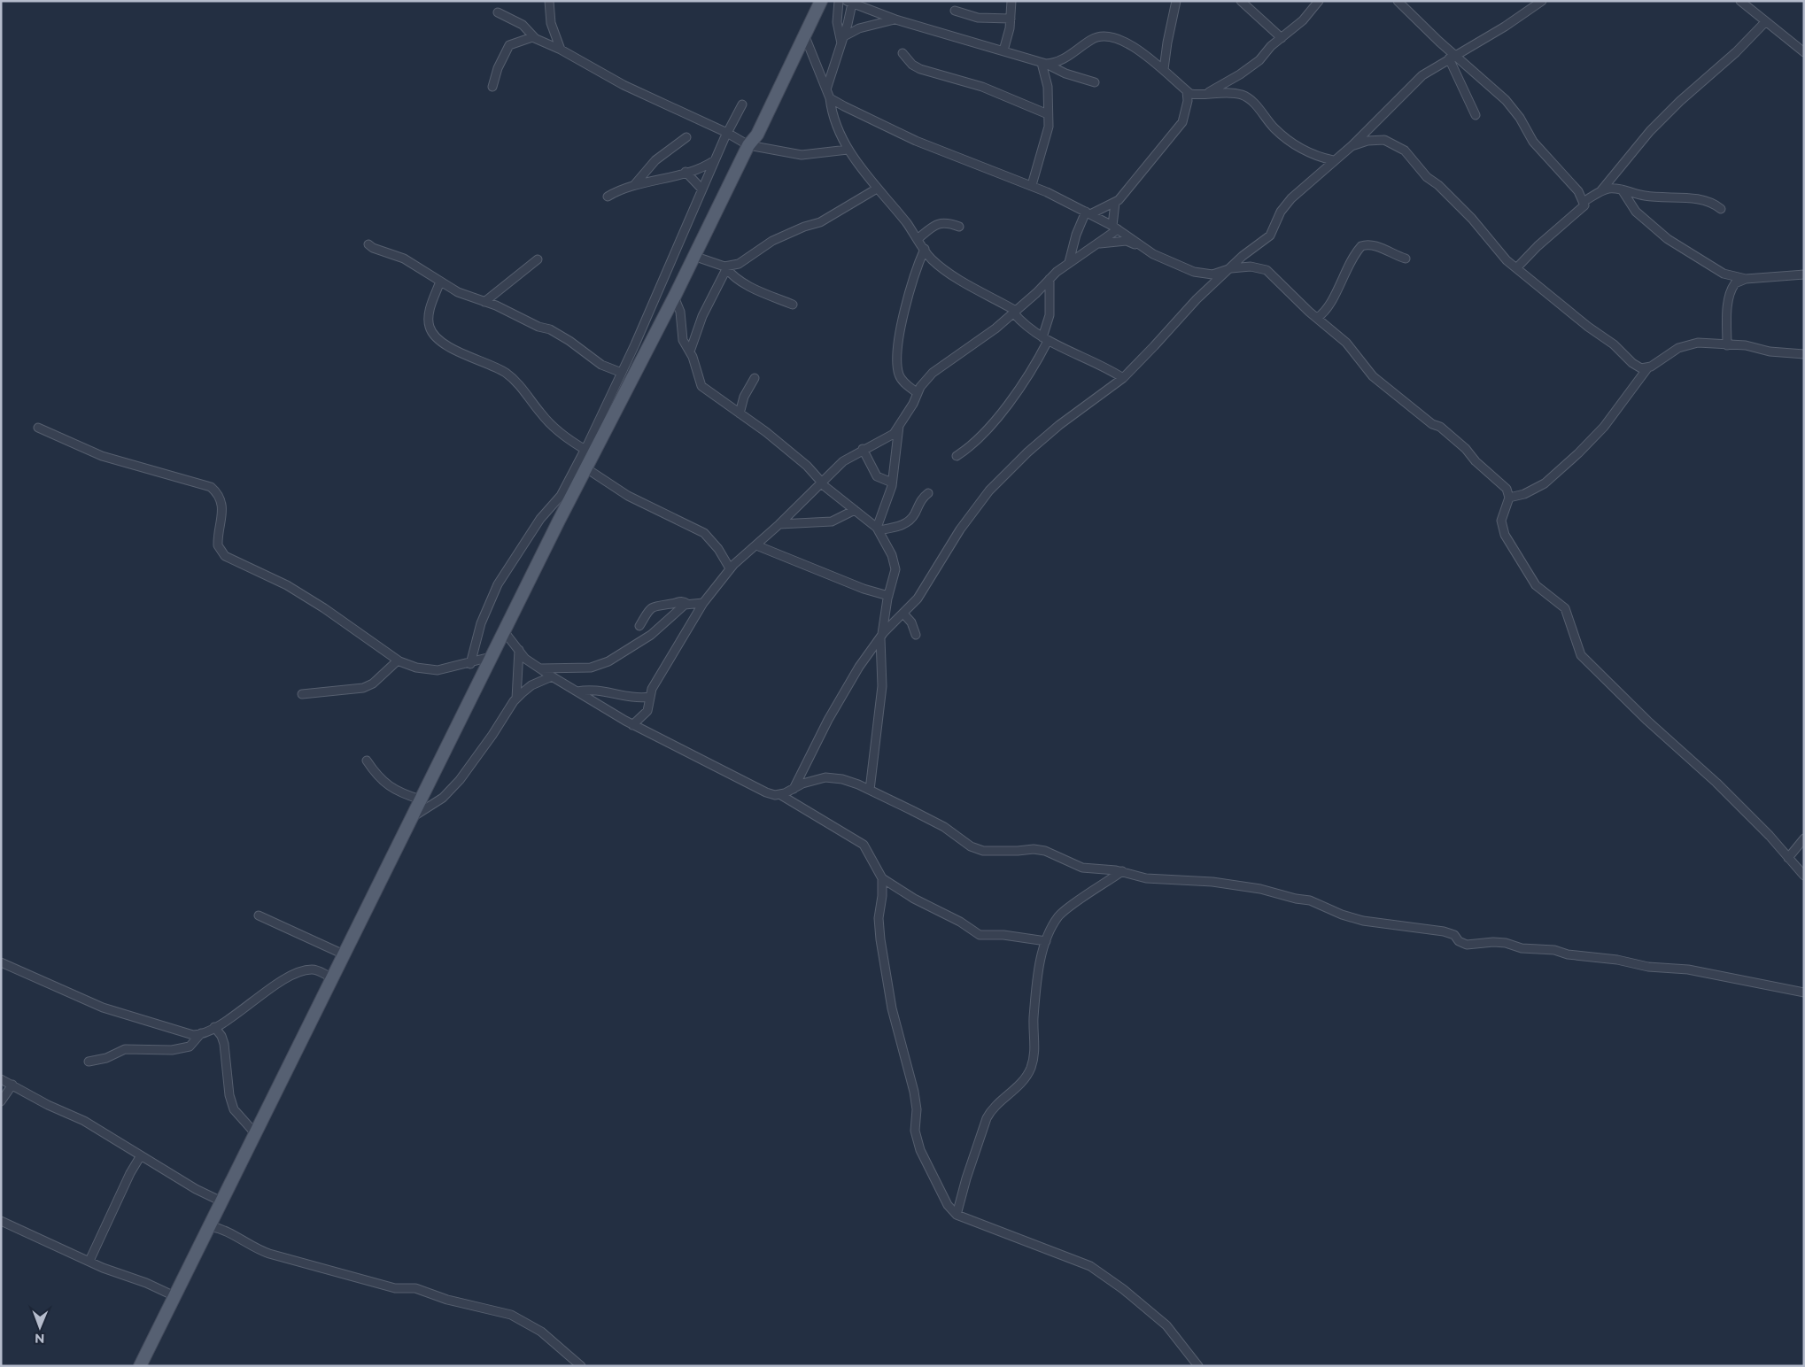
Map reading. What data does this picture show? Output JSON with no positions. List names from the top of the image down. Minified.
{"north":"bottom"}
